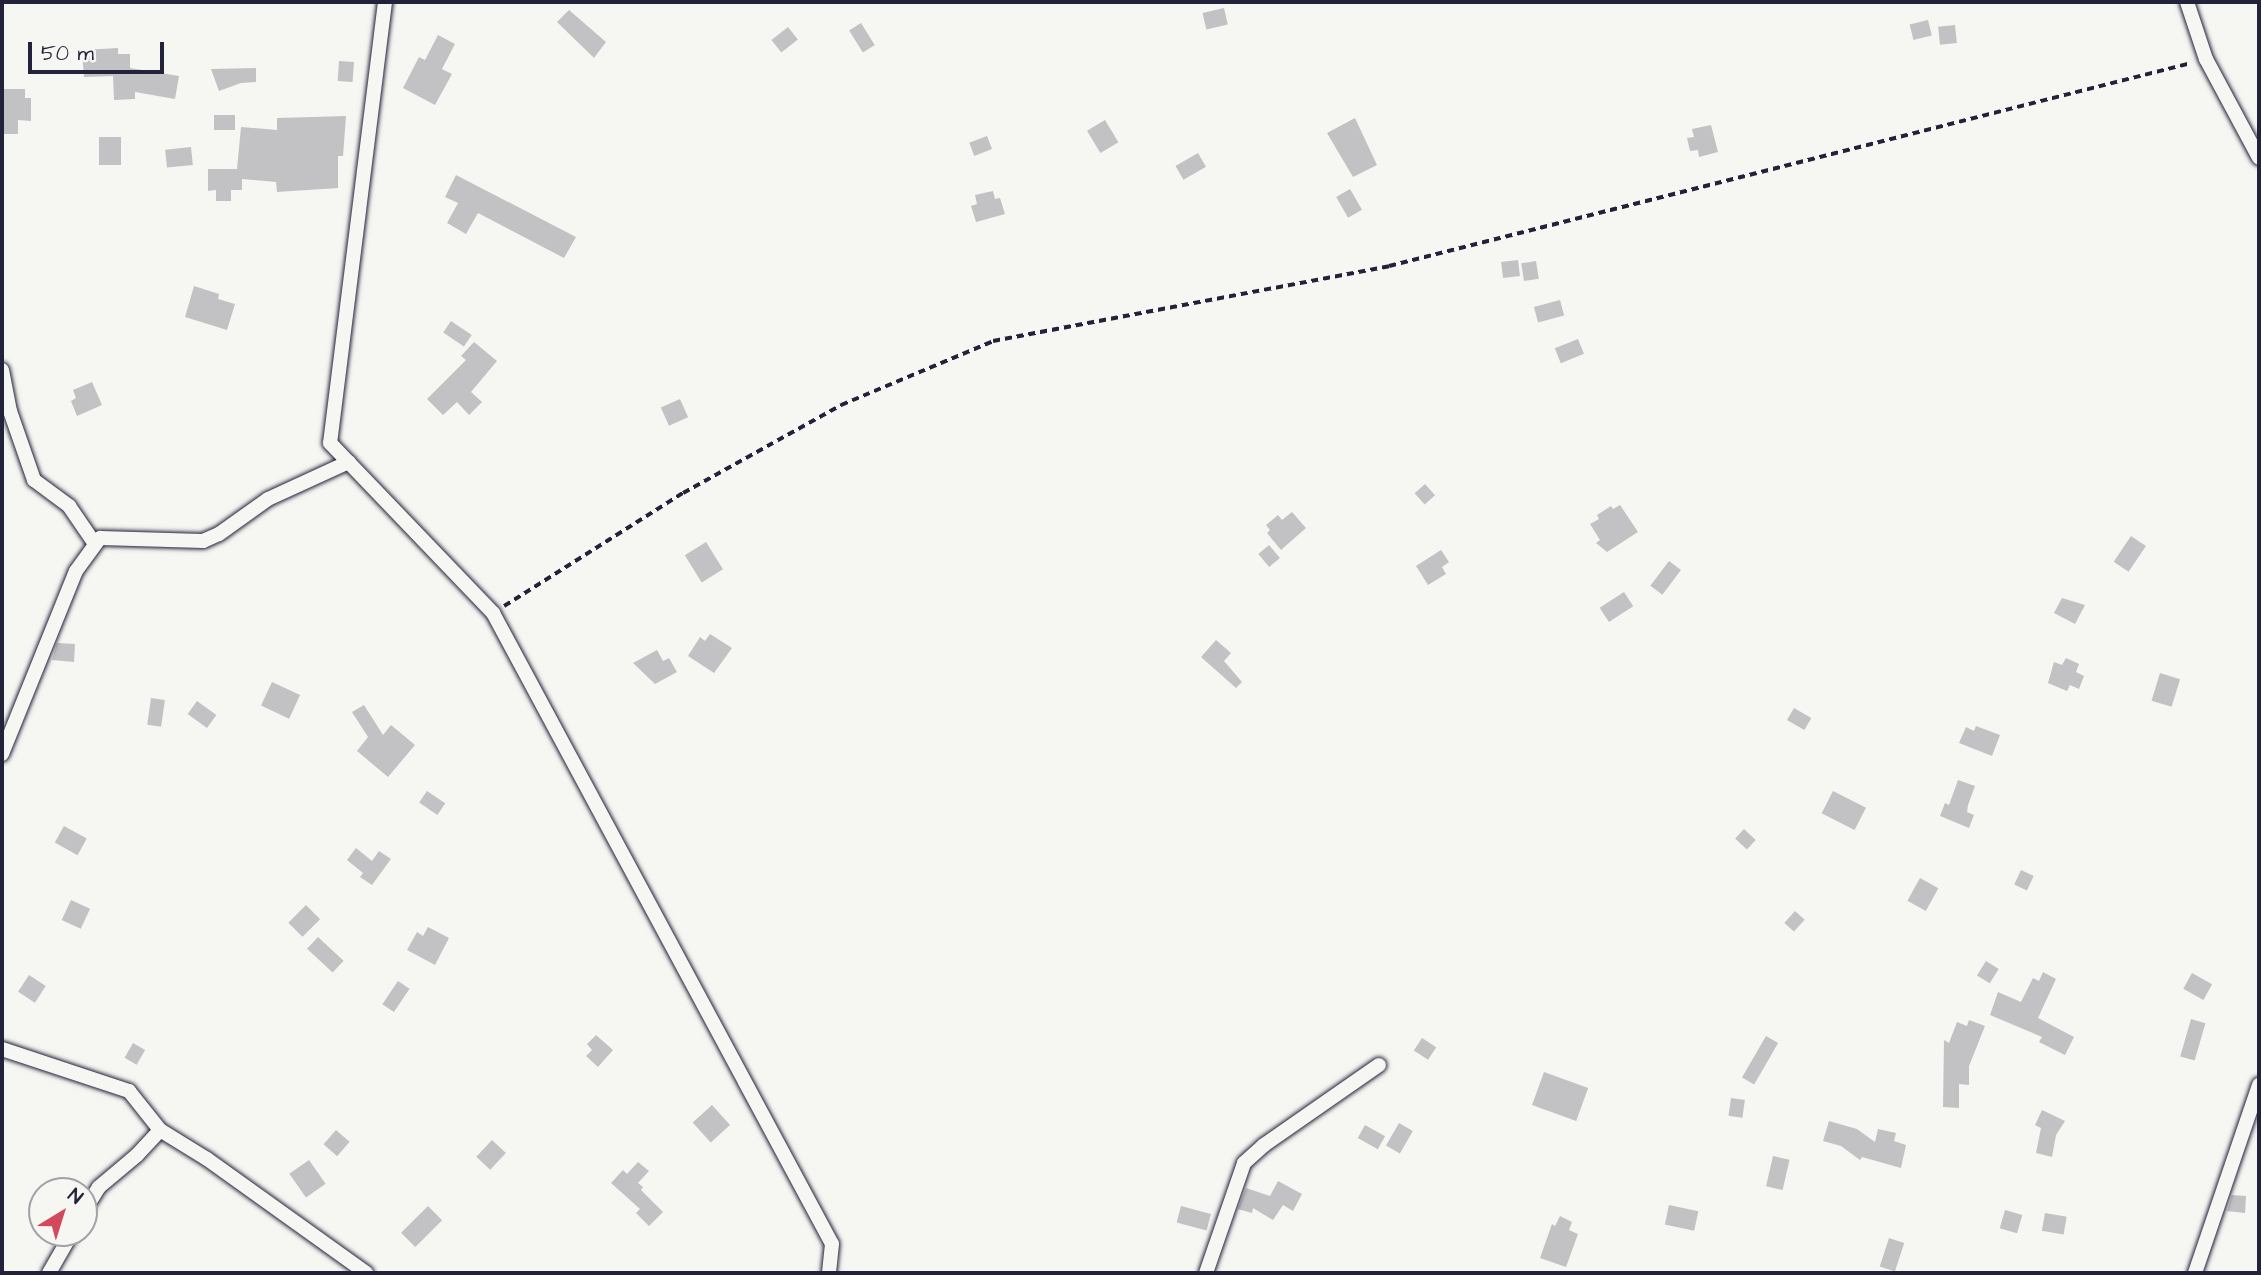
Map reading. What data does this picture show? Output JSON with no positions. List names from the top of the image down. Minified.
{"scale_bar":"50 m","north":"top right"}
